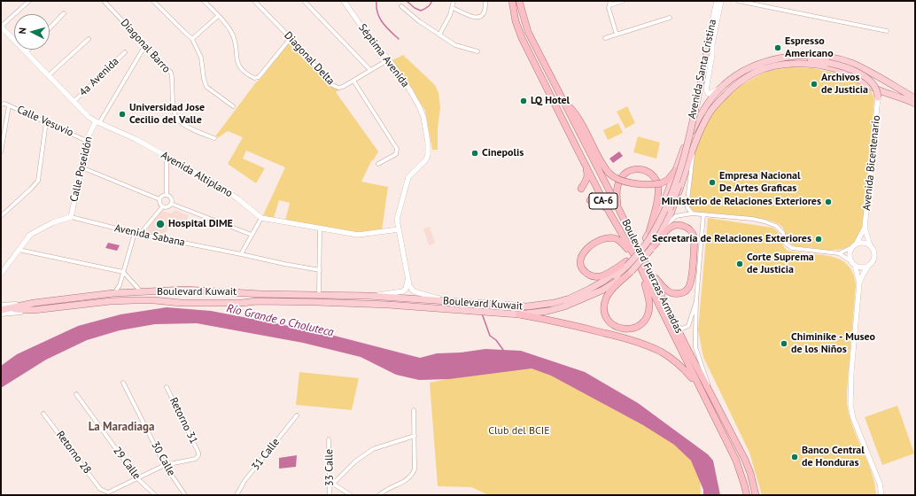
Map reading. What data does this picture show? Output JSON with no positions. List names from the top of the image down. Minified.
{"streets":{"highway":["CA-6","Boulevard Fuerzas Armadas"],"main road":["Boulevard Kuwait"],"street":["Diagonal Barro","Séptima Avenida","Diagonal Delta","Avenida Santa Cristina","4a Avenida","Calle Vesuvio","Avenida Bicentenario","Calle Poseidón","Avenida Altiplano","Avenida Sabana","Retorno 31","Retorno 28","31 Calle","30 Calle","29 Calle","33 Calle"]},"crossings":[["Diagonal Barro","Calle Poseidón"],["Séptima Avenida","Diagonal Delta"],["Séptima Avenida","Avenida Altiplano"],["Avenida Santa Cristina","Boulevard Kuwait"],["4a Avenida","Avenida Altiplano"],["Calle Vesuvio","Calle Poseidón"],["Calle Poseidón","Avenida Altiplano"],["Calle Poseidón","Avenida Sabana"],["Retorno 31","30 Calle"],["Retorno 28","29 Calle"]],"districts":["La Maradiaga"],"water":["Río Grande o Choluteca"],"parks":["Club del BCIE"],"places":["Espresso Americano","Archivos de Justicia","LQ Hotel","Universidad Jose Cecilio del Valle","Cinepolis","Empresa Nacional De Artes Graficas","Ministerio de Relaciones Exteriores","Hospital DIME","Secretaría de Relaciones Exteriores","Corte Suprema de Justicia","Chiminike - Museo de los Niños","Banco Central de Honduras"],"north":"left"}
